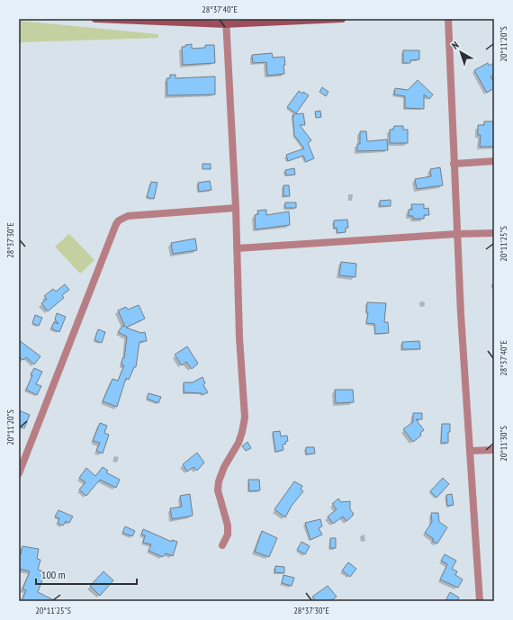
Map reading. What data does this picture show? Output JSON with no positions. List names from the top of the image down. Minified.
{"scale_bar":"100 m","north":"top left","coordinates":["28°37'40\"E","20°11'20\"S","28°37'30\"E","20°11'25\"S","20°11'30\"S"]}
